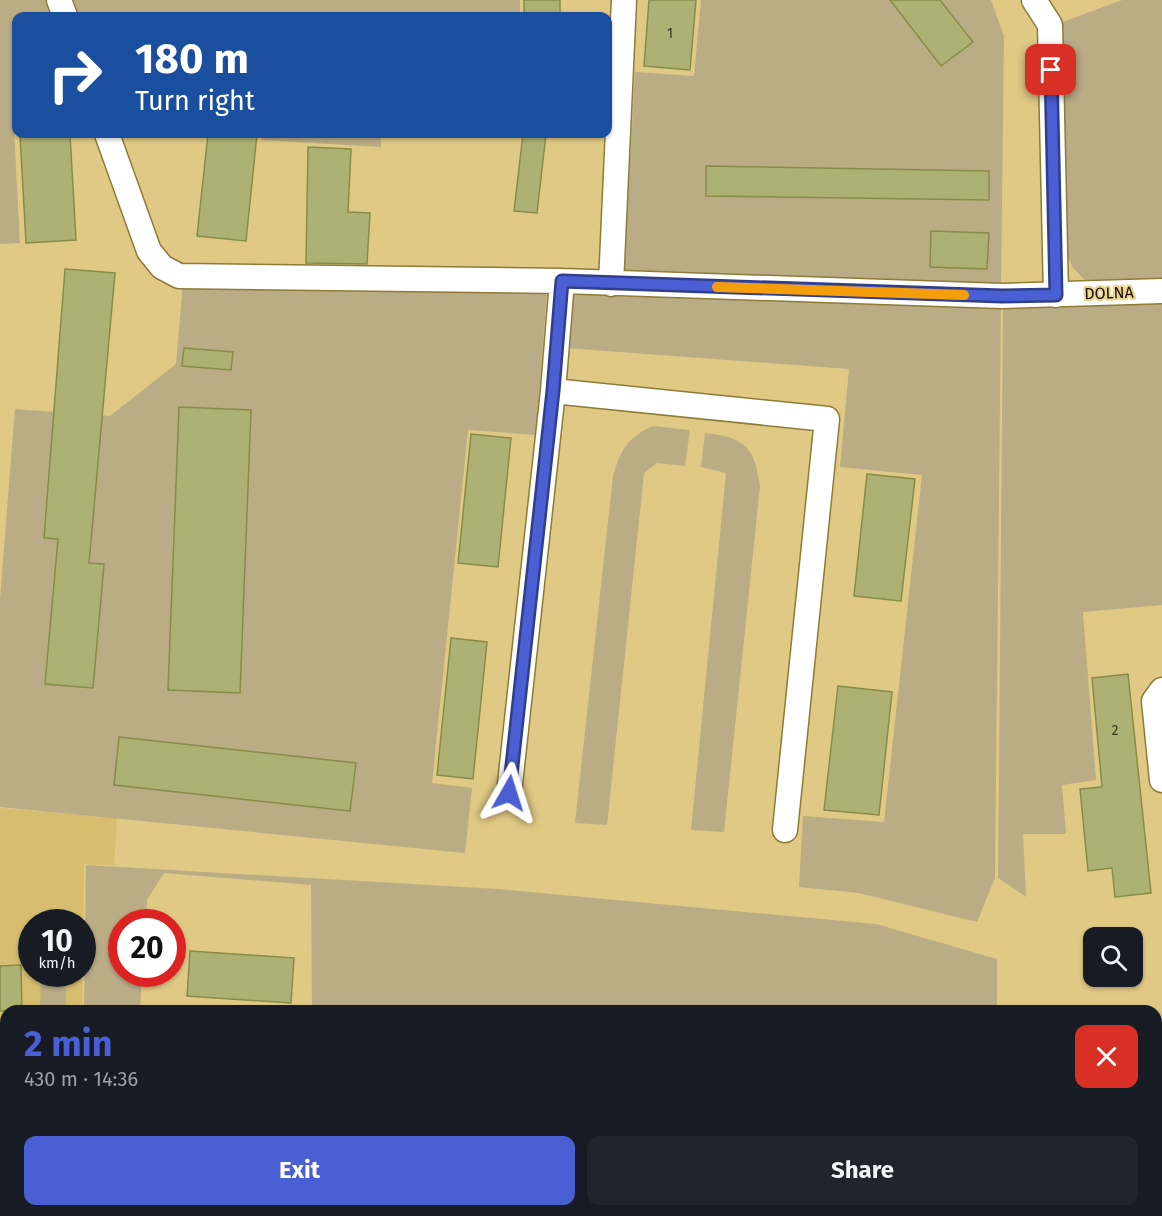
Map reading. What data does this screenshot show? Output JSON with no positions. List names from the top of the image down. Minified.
{"streets":{"street":["DOLNA"]},"house_numbers":["1","2"],"page":{"turn":["180 m","Turn right"],"speed":"10 km/h","limit":"20","heading":["2 min","430 m · 14:36"],"buttons":["Exit","Share"]}}
